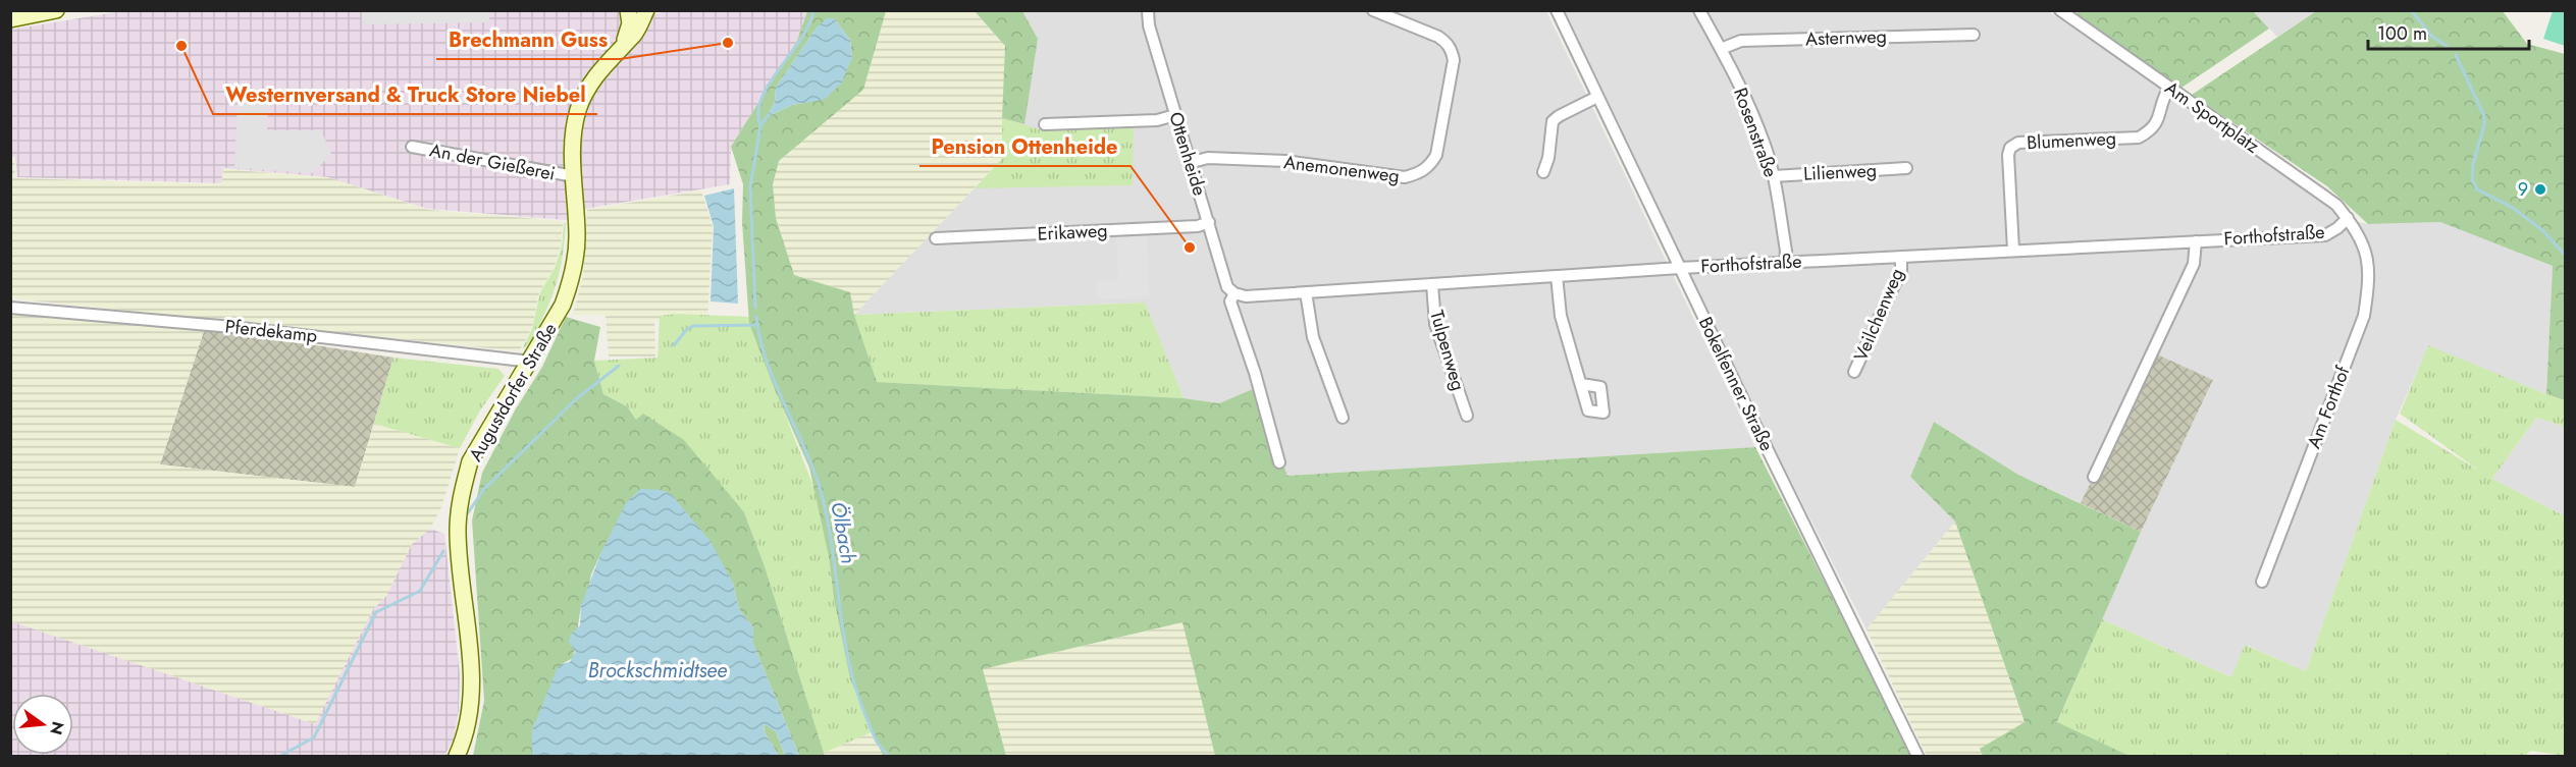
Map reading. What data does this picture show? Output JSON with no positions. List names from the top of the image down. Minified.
{"streets":{"main road":["Augustdorfer Straße"],"street":["Asternweg","Am Sportplatz","Rosenstraße","Blumenweg","Ottenheide","An der Gießerei","Anemonenweg","Lilienweg","Erikaweg","Forthofstraße","Veilchenweg","Pferdekamp","Tulpenweg","Bokelfenner Straße","Am Forthof"]},"crossings":[["Asternweg","Rosenstraße"],["Am Sportplatz","Blumenweg"],["Am Sportplatz","Forthofstraße"],["Am Sportplatz","Am Forthof"],["Rosenstraße","Lilienweg"],["Rosenstraße","Forthofstraße"],["Blumenweg","Forthofstraße"],["Ottenheide","Anemonenweg"],["Ottenheide","Erikaweg"],["An der Gießerei","Augustdorfer Straße"],["Forthofstraße","Veilchenweg"],["Forthofstraße","Tulpenweg"],["Forthofstraße","Bokelfenner Straße"],["Pferdekamp","Augustdorfer Straße"]],"water":["Ölbach","Brockschmidtsee"],"places":["Brechmann Guss","Westernversand & Truck Store Niebel","9","Pension Ottenheide"],"scale_bar":"100 m","north":"right"}
